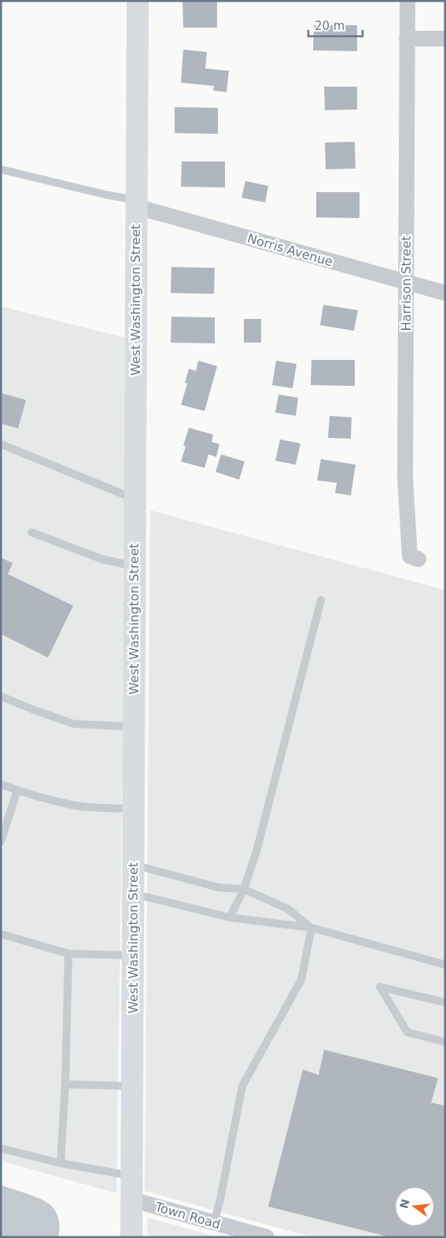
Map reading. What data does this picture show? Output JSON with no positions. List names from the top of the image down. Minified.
{"streets":{"main road":["West Washington Street"],"street":["Norris Avenue","Harrison Street","Town Road"]},"crossings":[["Norris Avenue","Harrison Street"],["Norris Avenue","West Washington Street"],["West Washington Street","Town Road"]],"scale_bar":"20 m","north":"left"}
